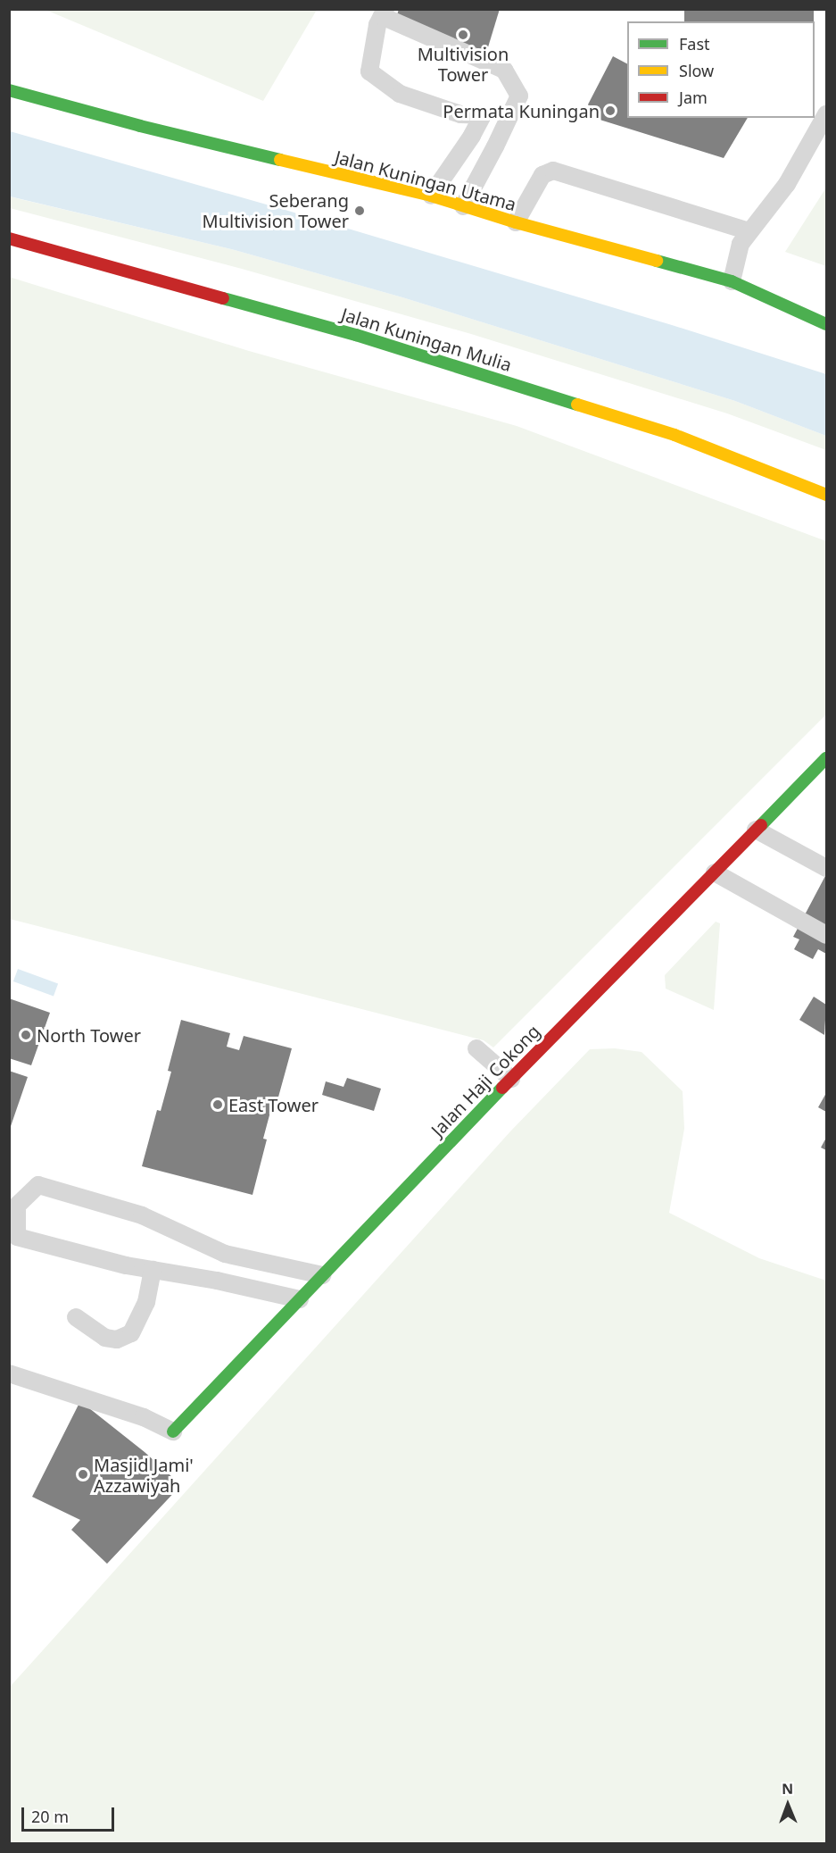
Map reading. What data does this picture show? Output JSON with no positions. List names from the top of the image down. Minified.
{"streets":{"street":["Jalan Kuningan Utama","Jalan Kuningan Mulia","Jalan Haji Cokong"]},"places":["Multivision Tower","Permata Kuningan","Seberang Multivision Tower","North Tower","East Tower","Masjid Jami' Azzawiyah"],"legend":["Fast","Slow","Jam"],"scale_bar":"20 m","north":"top"}
